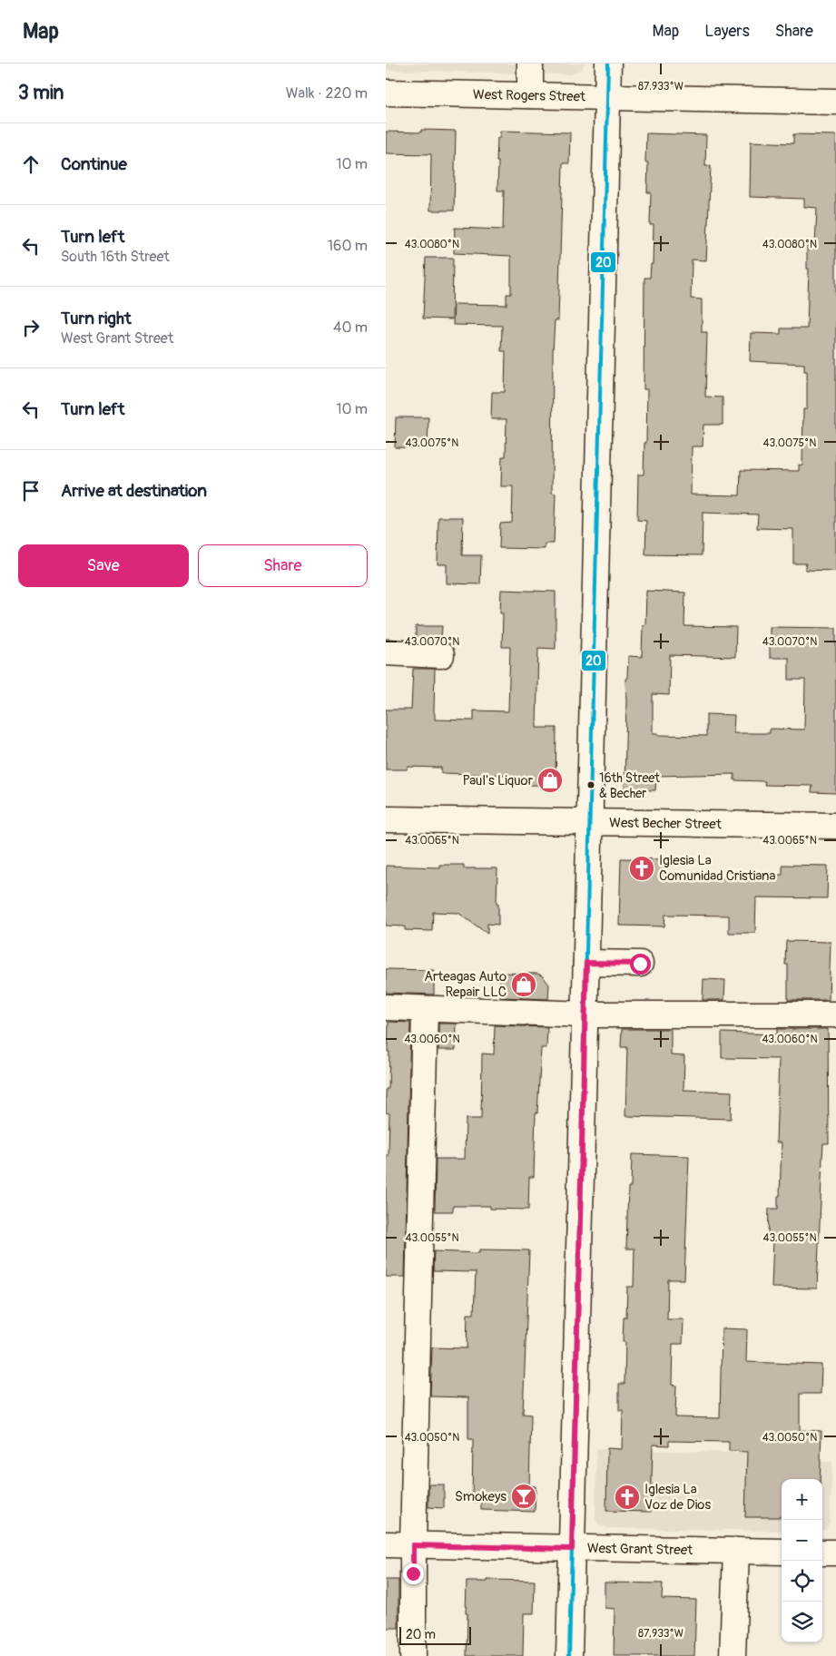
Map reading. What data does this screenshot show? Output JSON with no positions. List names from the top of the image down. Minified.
{"streets":{"main road":["West Rogers Street","West Becher Street","West Grant Street"]},"places":{"shop":["Paul's Liquor","Arteagas Auto Repair LLC"],"other":["16th Street & Becher"],"church":["Iglesia La Comunidad Cristiana","Iglesia La Voz de Dios"],"bar":["Smokeys"]},"lines":["transit line 20"],"scale_bar":"20 m","page":{"header":"Map","nav":["Map","Layers","Share"],"heading":["3 min","Walk · 220 m"],"list":[["Continue","10 m"],["Turn left","South 16th Street","160 m"],["Turn right","West Grant Street","40 m"],["Turn left","10 m"],"Arrive at destination"],"buttons":["Save","Share"],"map_buttons":["+","−"],"scale":"20 m"},"coordinates":["87.933°W","43.0080°N","43.0075°N","43.0070°N","43.0065°N","43.0060°N","43.0055°N","43.0050°N"]}
